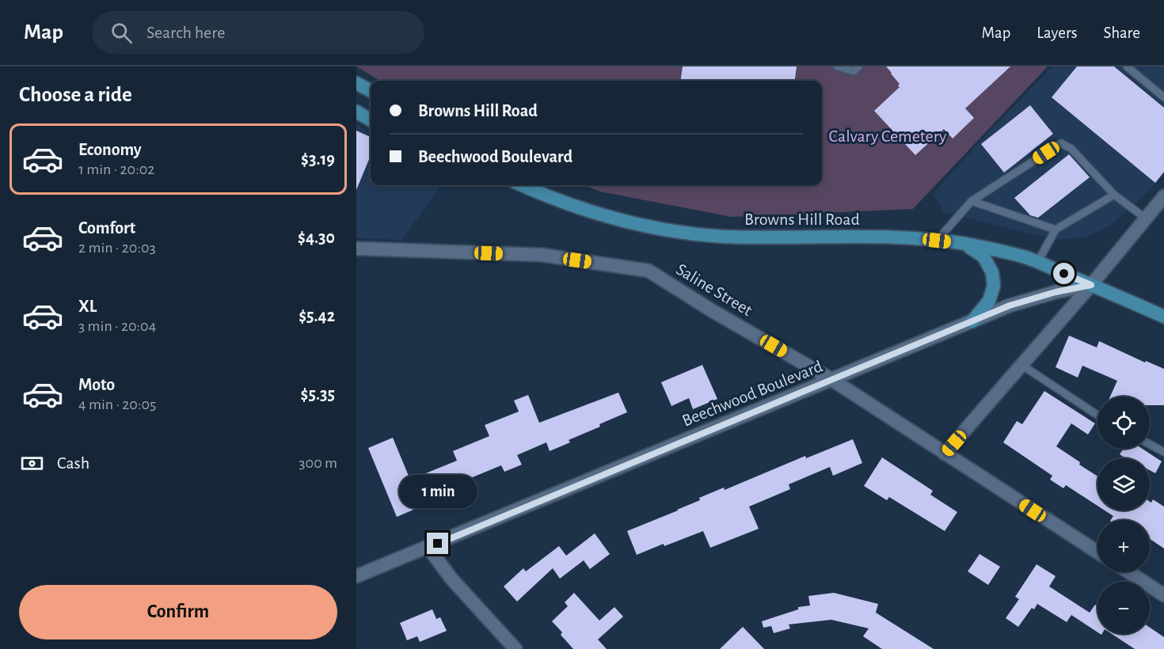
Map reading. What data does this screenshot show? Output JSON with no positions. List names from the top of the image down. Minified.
{"streets":{"main road":["Browns Hill Road"],"street":["Saline Street","Beechwood Boulevard"]},"crossings":[["Browns Hill Road","Beechwood Boulevard"],["Saline Street","Beechwood Boulevard"]],"parks":["Calvary Cemetery"],"page":{"header":"Map","search":"Search here","nav":["Map","Layers","Share"],"heading":"Choose a ride","banner":["Browns Hill Road","Beechwood Boulevard"],"list":[{"name":"Economy","note":"1 min · 20:02","value":"$3.19"},{"name":"Comfort","note":"2 min · 20:03","value":"$4.30"},{"name":"XL","note":"3 min · 20:04","value":"$5.42"},{"name":"Moto","note":"4 min · 20:05","value":"$5.35"}],"map_buttons":["+","−"],"pay":["Cash","300 m"],"bubble":"1 min","buttons":"Confirm"}}
